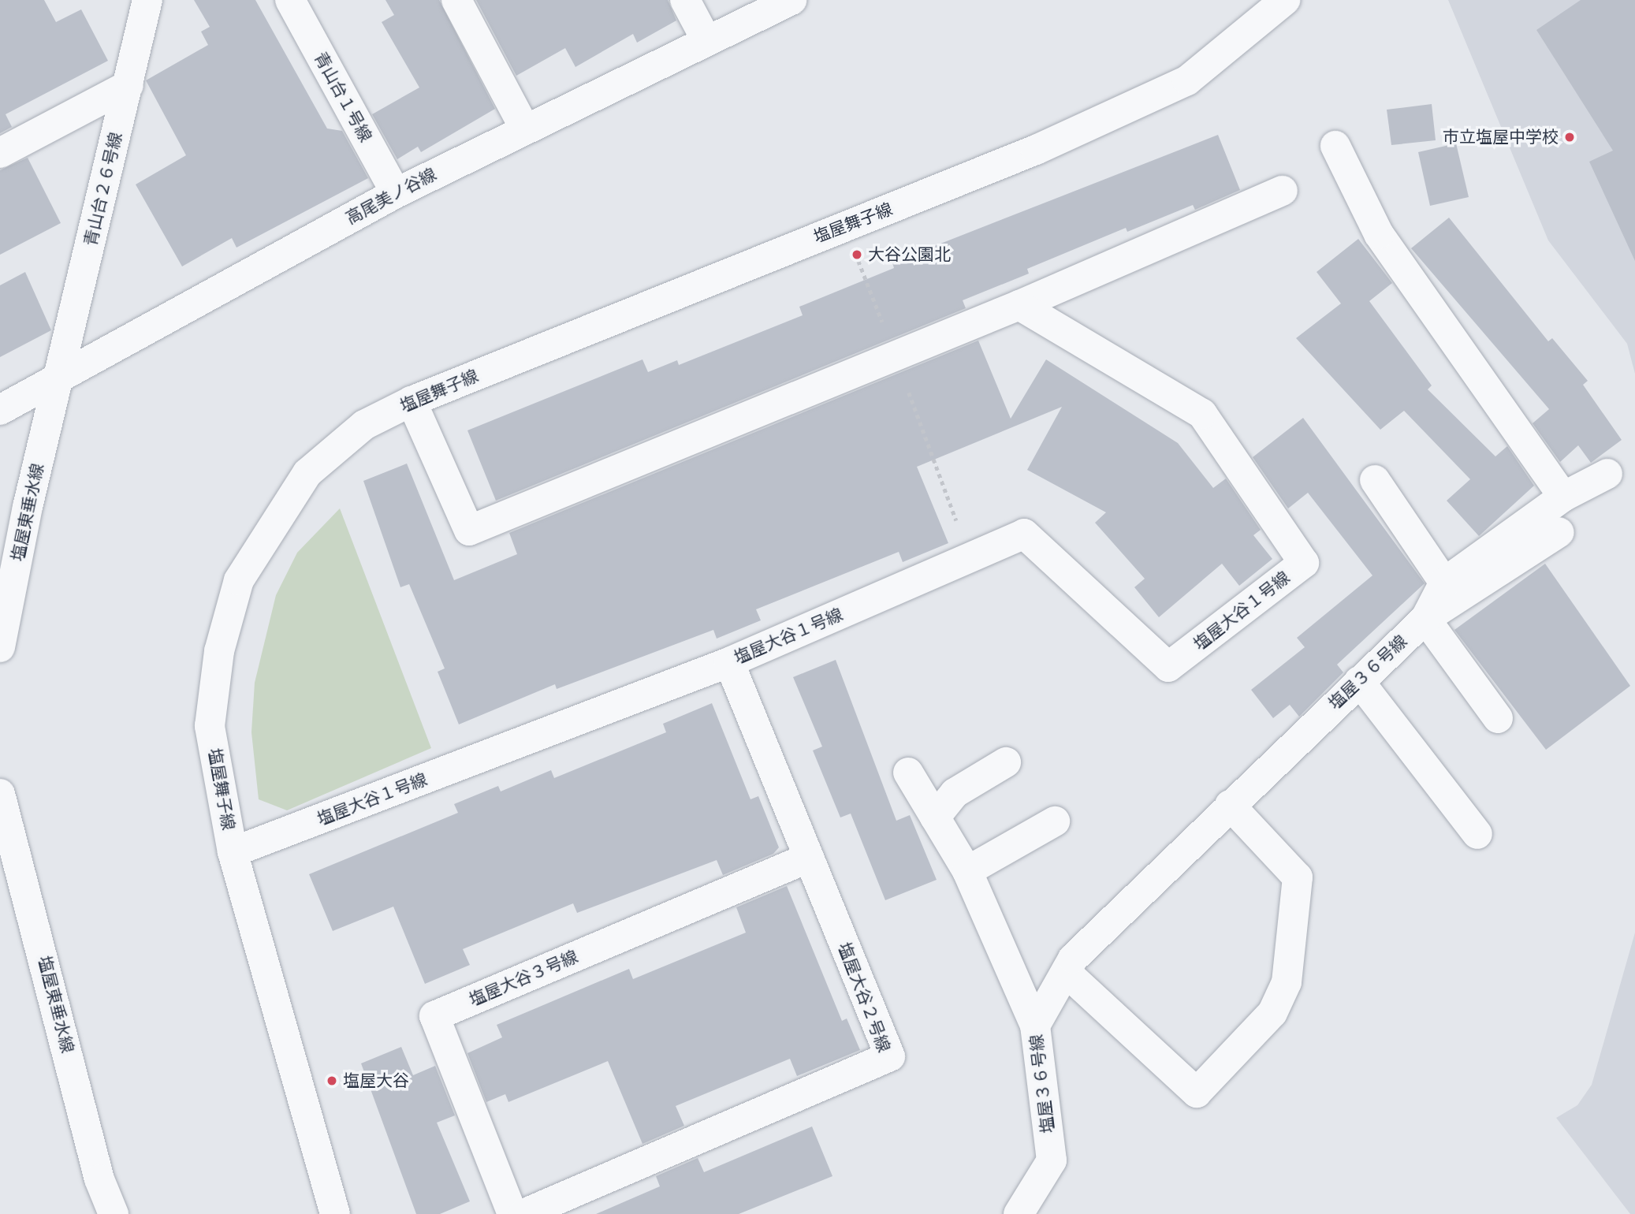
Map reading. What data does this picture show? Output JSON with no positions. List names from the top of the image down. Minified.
{"streets":{"street":["青山台１号線","青山台２６号線","高尾美ノ谷線","塩屋舞子線","塩屋東垂水線","塩屋大谷１号線","塩屋３６号線","塩屋大谷３号線","塩屋大谷２号線"]},"crossings":[["青山台１号線","高尾美ノ谷線"],["青山台２６号線","高尾美ノ谷線"],["青山台２６号線","塩屋東垂水線"],["高尾美ノ谷線","塩屋東垂水線"],["塩屋舞子線","塩屋大谷１号線"],["塩屋大谷１号線","塩屋大谷２号線"],["塩屋大谷３号線","塩屋大谷２号線"]],"places":["市立塩屋中学校","大谷公園北","塩屋大谷"]}
